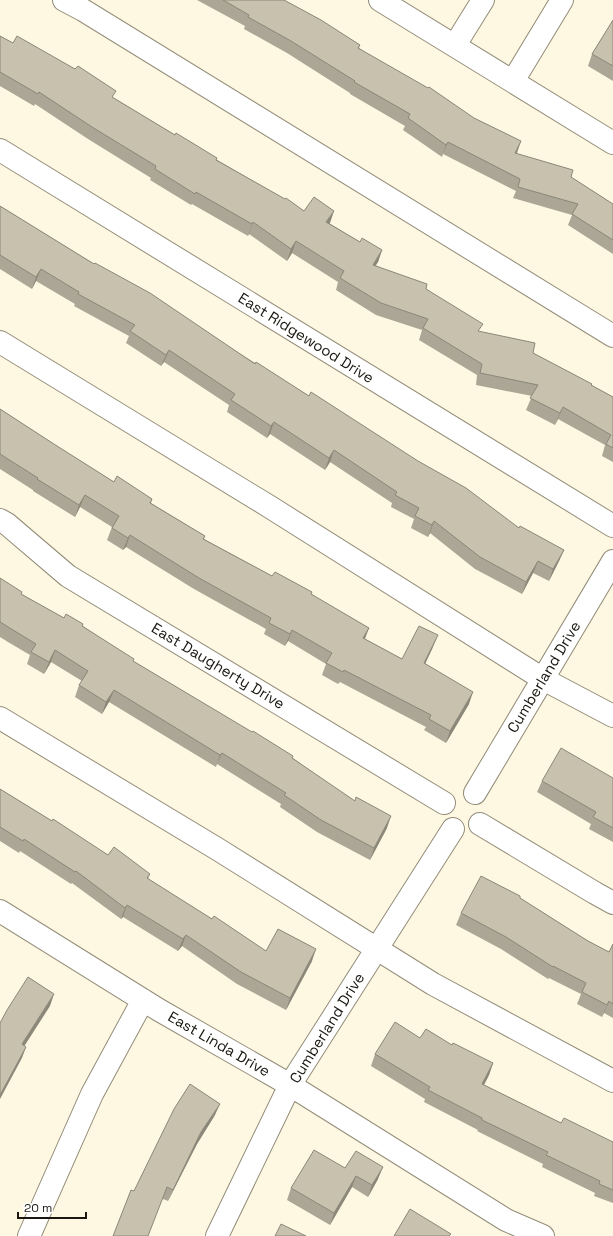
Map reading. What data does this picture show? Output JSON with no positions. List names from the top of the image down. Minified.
{"streets":{"street":["East Ridgewood Drive","East Daugherty Drive","Cumberland Drive","East Linda Drive"]},"crossings":[["East Daugherty Drive","Cumberland Drive"],["Cumberland Drive","East Linda Drive"]],"scale_bar":"20 m"}
